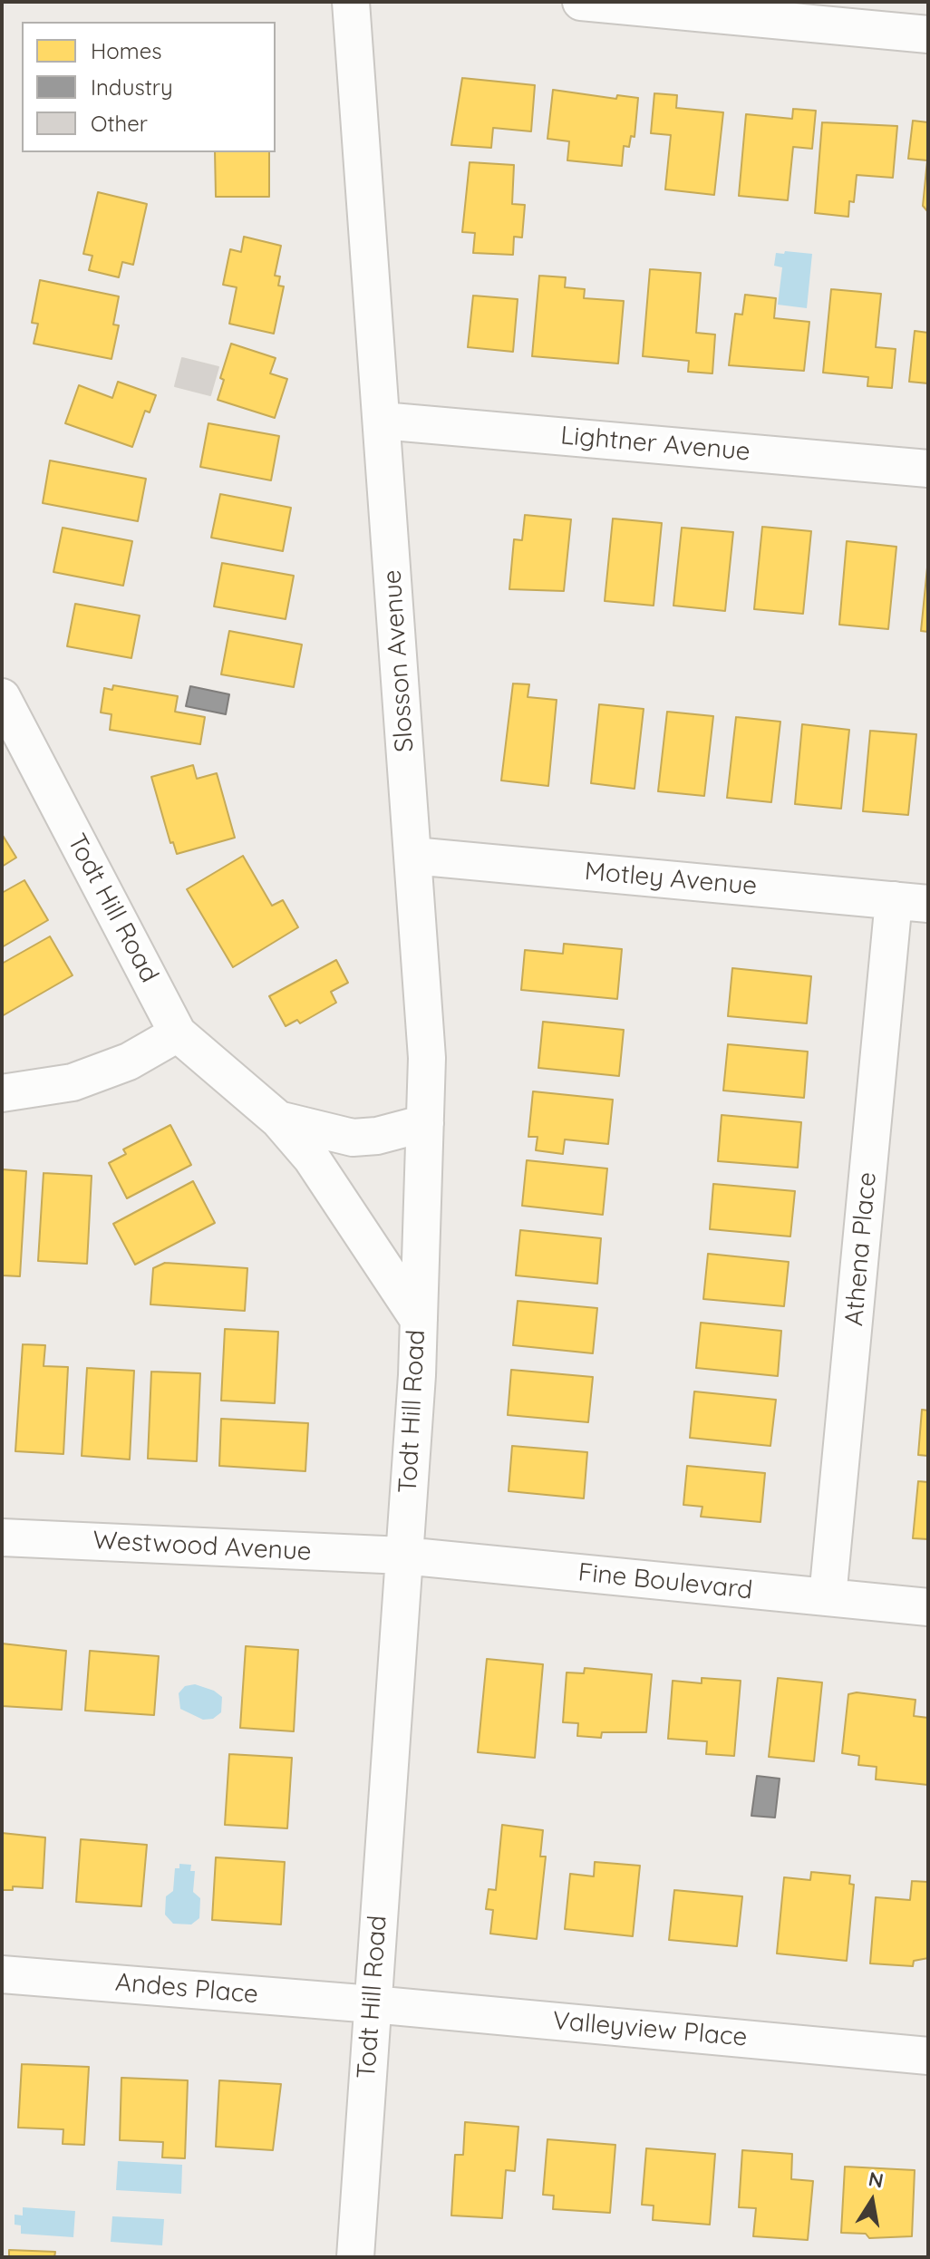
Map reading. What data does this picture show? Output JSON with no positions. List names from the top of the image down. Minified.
{"streets":{"street":["Lightner Avenue","Slosson Avenue","Motley Avenue","Todt Hill Road","Athena Place","Westwood Avenue","Fine Boulevard","Andes Place","Valleyview Place"]},"crossings":[["Lightner Avenue","Slosson Avenue"],["Slosson Avenue","Motley Avenue"],["Slosson Avenue","Todt Hill Road"],["Motley Avenue","Athena Place"],["Todt Hill Road","Westwood Avenue"],["Todt Hill Road","Fine Boulevard"],["Todt Hill Road","Andes Place"],["Todt Hill Road","Valleyview Place"],["Athena Place","Fine Boulevard"],["Westwood Avenue","Fine Boulevard"],["Andes Place","Valleyview Place"]],"legend":["Homes","Industry","Other"],"north":"top"}
